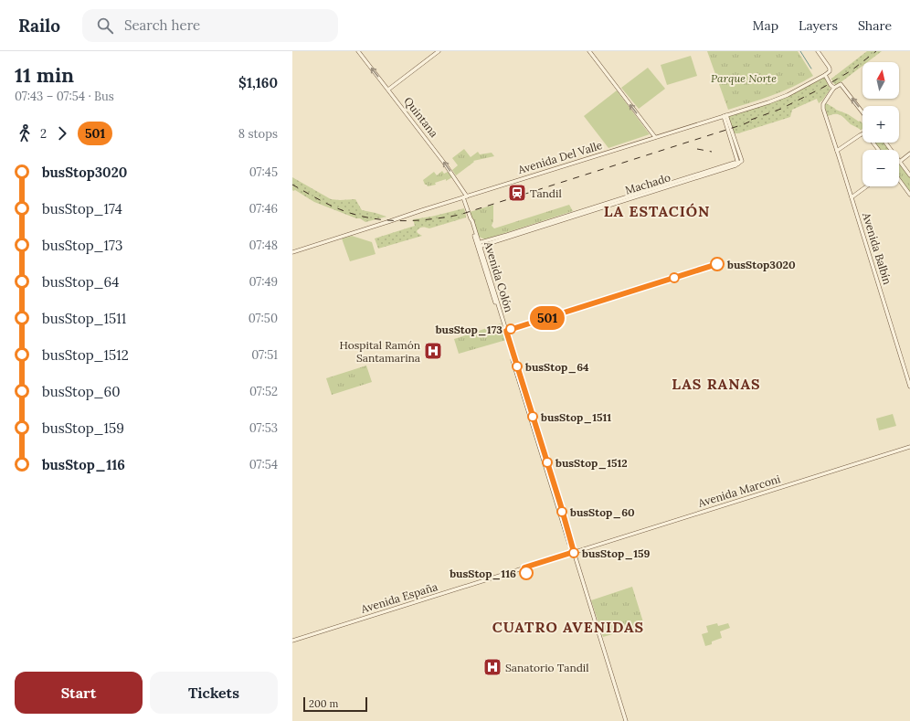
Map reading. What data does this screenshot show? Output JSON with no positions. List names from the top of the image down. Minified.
{"streets":{"main road":["Quintana","Avenida Del Valle","Machado","Avenida Balbín","Avenida Colón","Avenida Marconi","Avenida España"]},"crossings":[["Quintana","Avenida Del Valle"],["Quintana","Avenida Colón"],["Avenida Del Valle","Machado"],["Avenida Del Valle","Avenida Colón"],["Machado","Avenida Colón"],["Avenida Colón","Avenida Marconi"],["Avenida Colón","Avenida España"],["Avenida Marconi","Avenida España"]],"one_way":["Quintana"],"districts":["LA ESTACIÓN","LAS RANAS","CUATRO AVENIDAS"],"parks":["Parque Norte"],"places":{"station":["Tandil"],"other":["busStop3020","busStop_173","busStop_64","busStop_1511","busStop_1512","busStop_60","busStop_159","busStop_116"],"hospital":["Hospital Ramón Santamarina","Sanatorio Tandil"]},"lines":["bus line 501"],"scale_bar":"200 m","north":"top","page":{"header":"Railo","search":"Search here","nav":["Map","Layers","Share"],"heading":["11 min","07:43 – 07:54 · Bus","$1,160"],"on_map":"501","map_buttons":["+","−"],"legs":["2","501","8 stops"],"list":[{"name":"busStop3020","value":"07:45"},{"name":"busStop_174","value":"07:46"},{"name":"busStop_173","value":"07:48"},{"name":"busStop_64","value":"07:49"},{"name":"busStop_1511","value":"07:50"},{"name":"busStop_1512","value":"07:51"},{"name":"busStop_60","value":"07:52"},{"name":"busStop_159","value":"07:53"},{"name":"busStop_116","value":"07:54"}],"buttons":["Start","Tickets"],"scale":"200 m"}}
